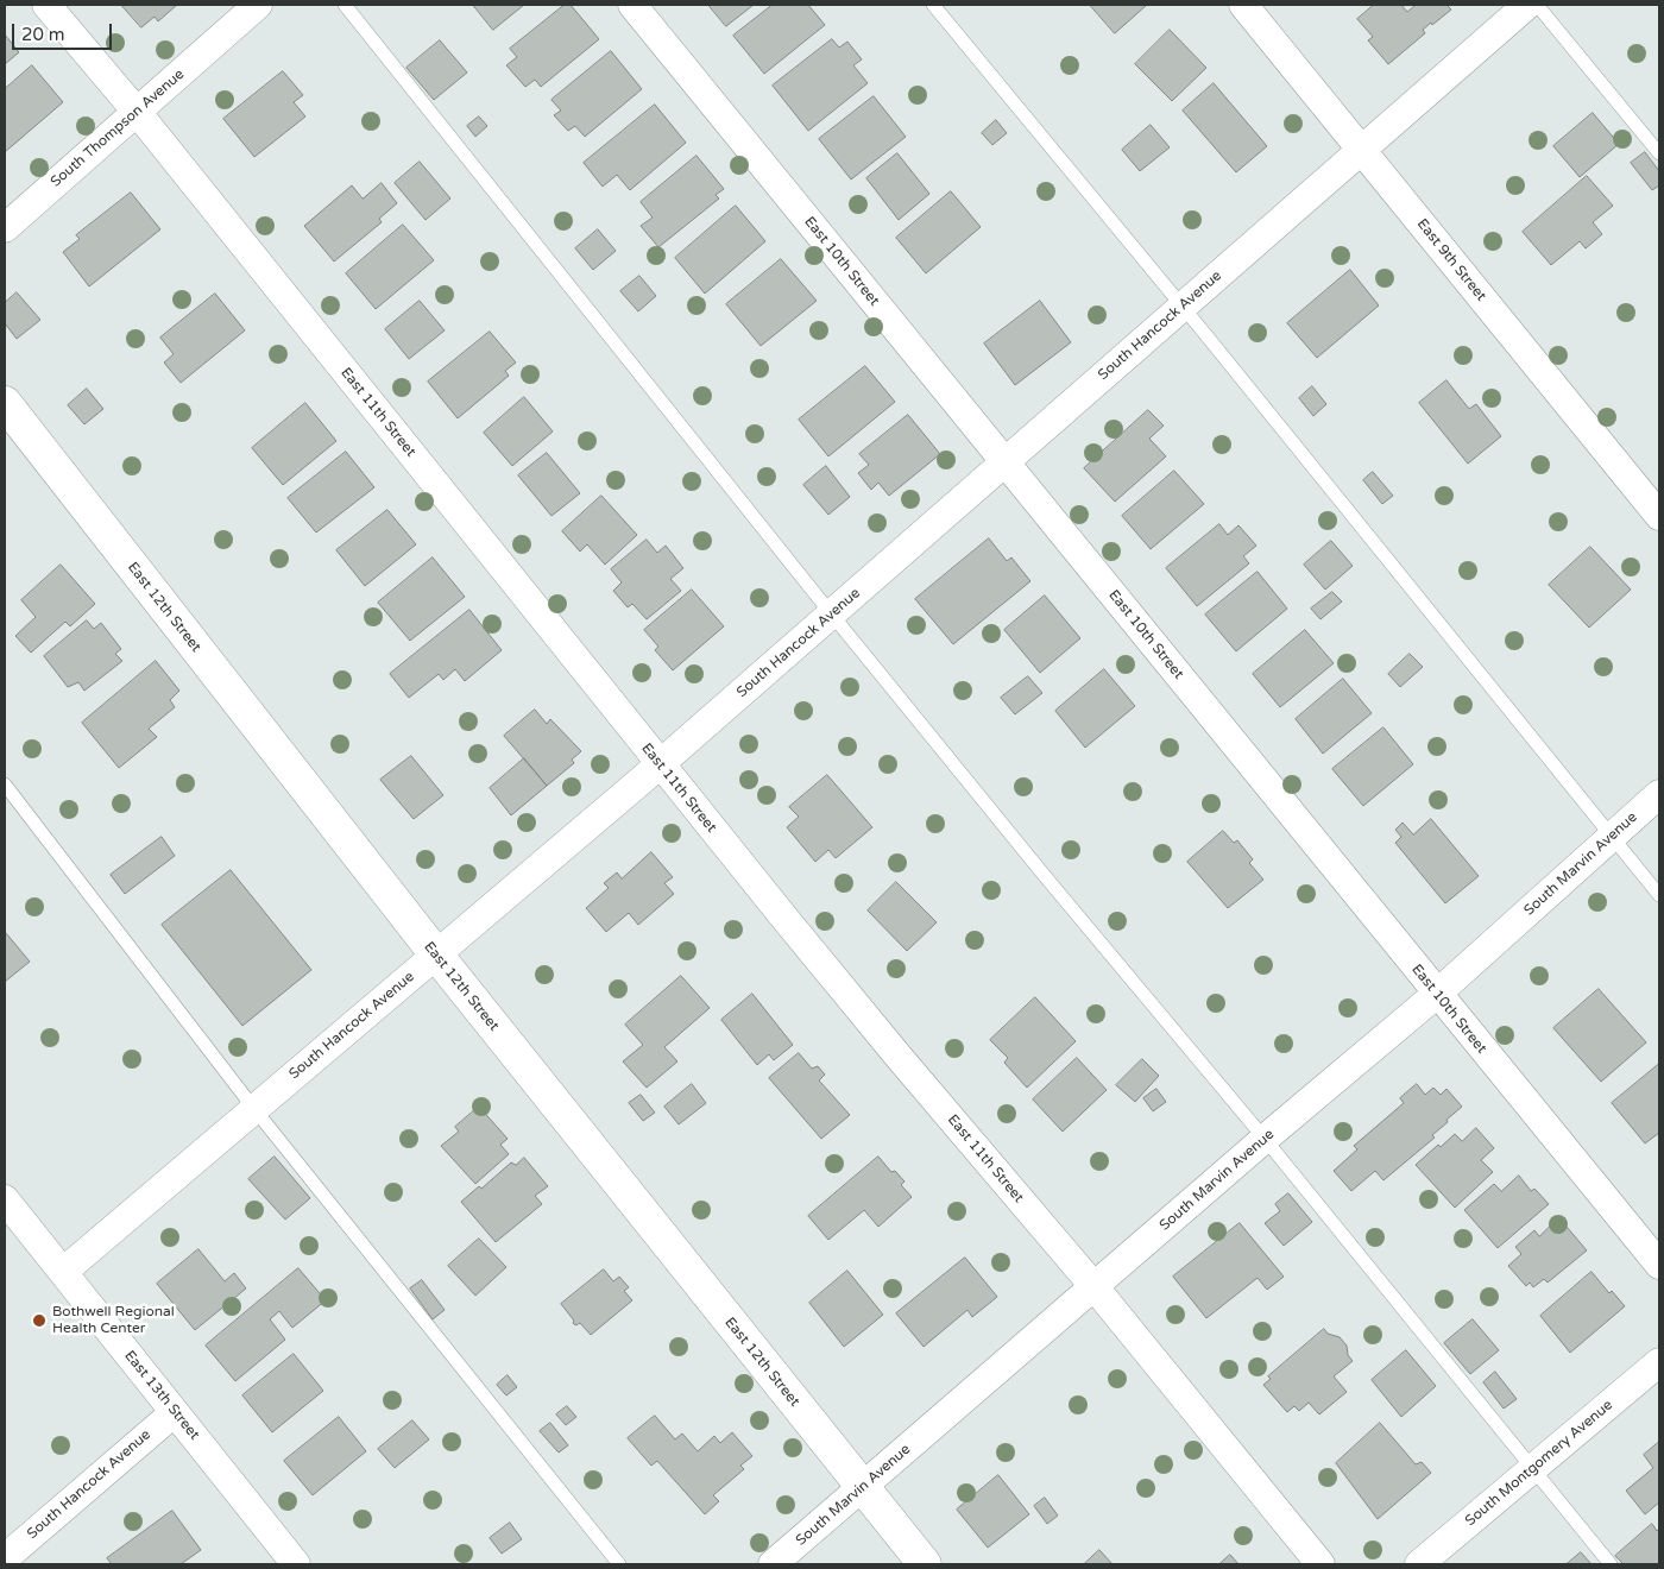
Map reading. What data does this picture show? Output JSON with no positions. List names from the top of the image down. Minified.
{"streets":{"street":["South Thompson Avenue","East 9th Street","East 10th Street","South Hancock Avenue","East 11th Street","East 12th Street","South Marvin Avenue","East 13th Street","South Montgomery Avenue"]},"crossings":[["South Thompson Avenue","East 11th Street"],["East 9th Street","South Hancock Avenue"],["East 10th Street","South Hancock Avenue"],["East 10th Street","South Marvin Avenue"],["South Hancock Avenue","East 11th Street"],["South Hancock Avenue","East 12th Street"],["South Hancock Avenue","East 13th Street"],["East 11th Street","South Marvin Avenue"],["East 12th Street","South Marvin Avenue"]],"places":["Bothwell Regional Health Center"],"scale_bar":"20 m"}
